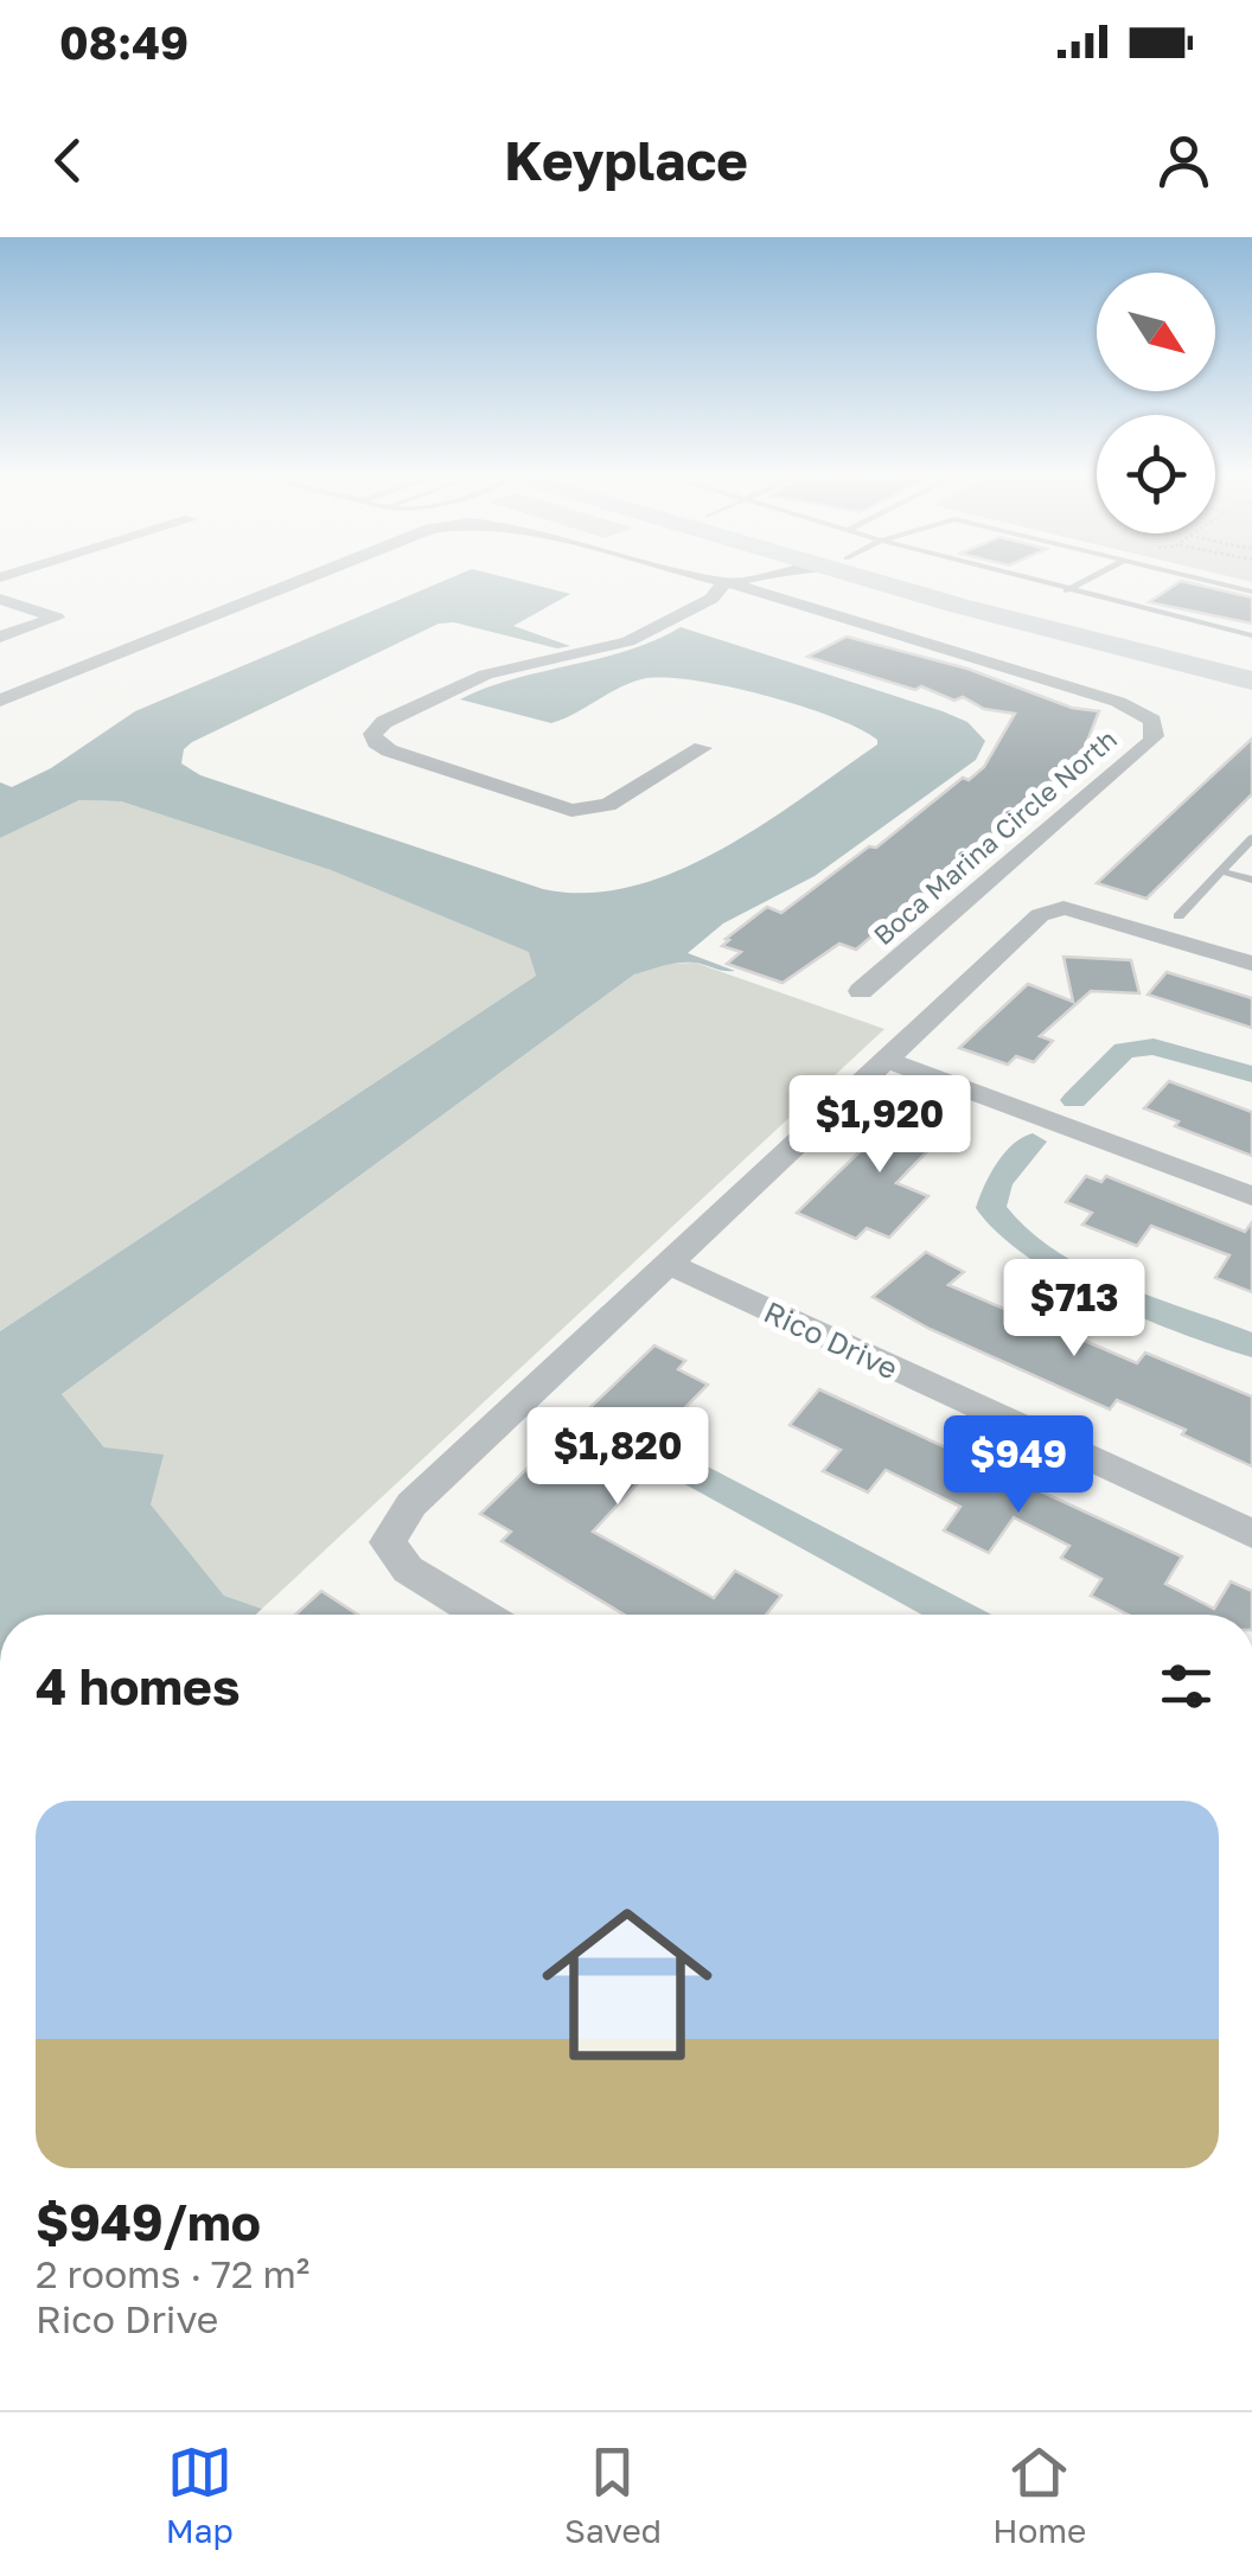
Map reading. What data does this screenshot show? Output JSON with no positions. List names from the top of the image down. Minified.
{"streets":{"street":["Boca Marina Circle North","Rico Drive"]},"north":"bottom right","page":{"status":"08:49","header":"Keyplace","price":["$1,920","$713","$1,820","$949"],"heading":"4 homes","list":[{"name":"$949/mo","note":"2 rooms · 72 m² · Rico Drive"}],"tabs":["Map","Saved","Home"]}}
